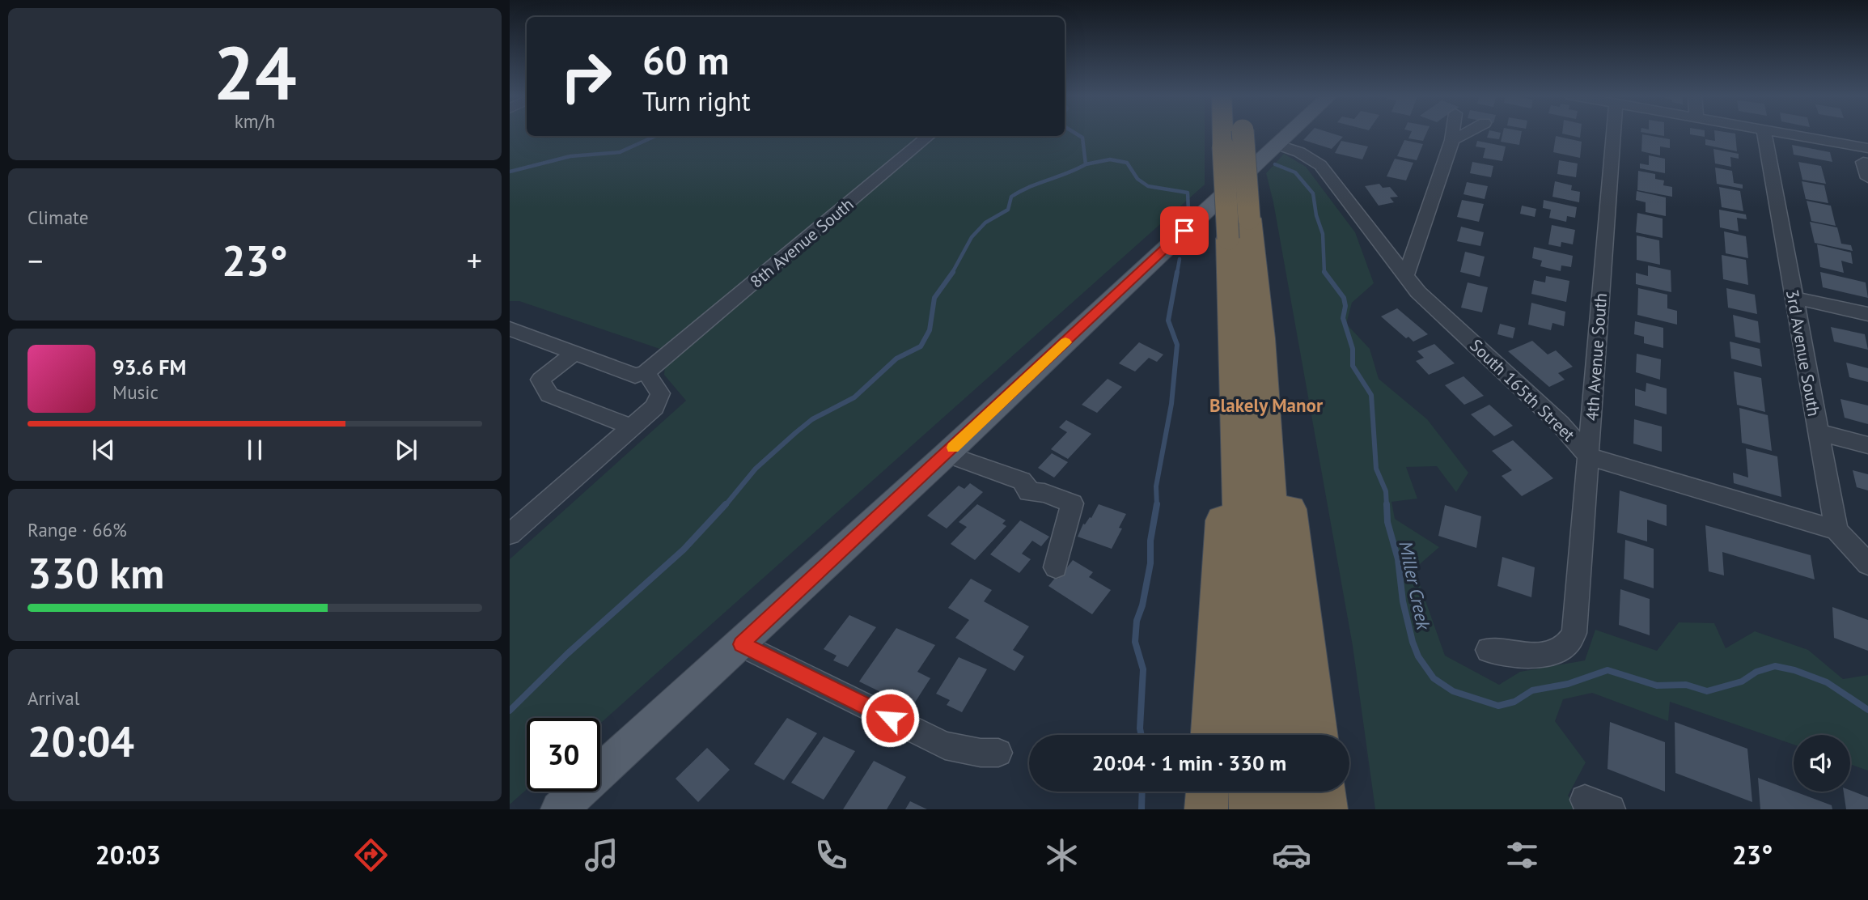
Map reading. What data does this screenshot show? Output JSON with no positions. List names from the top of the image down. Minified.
{"streets":{"street":["8th Avenue South","3rd Avenue South","4th Avenue South","South 165th Street"]},"crossings":[["3rd Avenue South","South 165th Street"],["4th Avenue South","South 165th Street"]],"districts":["Blakely Manor"],"water":["Miller Creek"],"page":{"tile":[["24","km/h"],"Climate",["Range · 66%","330 km"],["Arrival","20:04"]],"turn":["60 m","Turn right"],"heat":["−","23°","+"],"song":["93.6 FM","Music"],"limit":"30","trip":"20:04 · 1 min · 330 m","tabs":["20:03","23°"]}}
